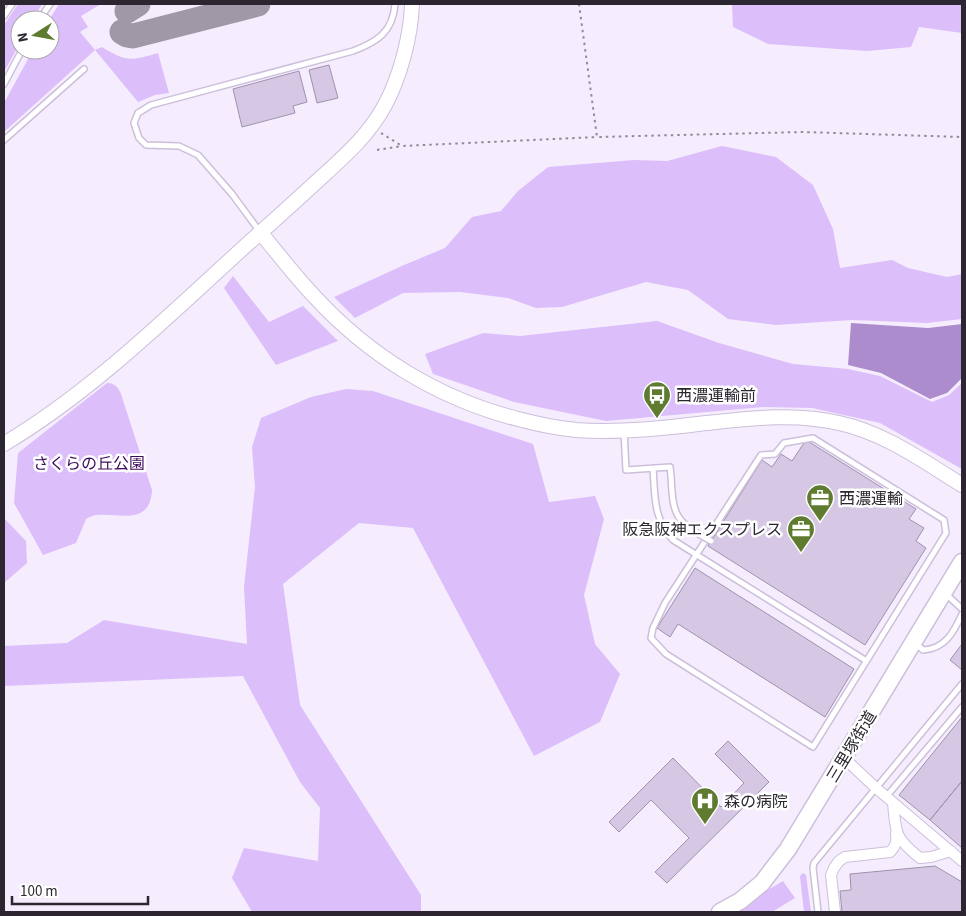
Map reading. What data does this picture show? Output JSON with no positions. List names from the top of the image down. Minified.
{"streets":{"main road":["三里塚街道"]},"parks":["さくらの丘公園"],"places":{"bus stop":["西濃運輸前"],"office":["西濃運輸","阪急阪神エクスプレス"],"hospital":["森の病院"]},"scale_bar":"100 m","north":"left"}
